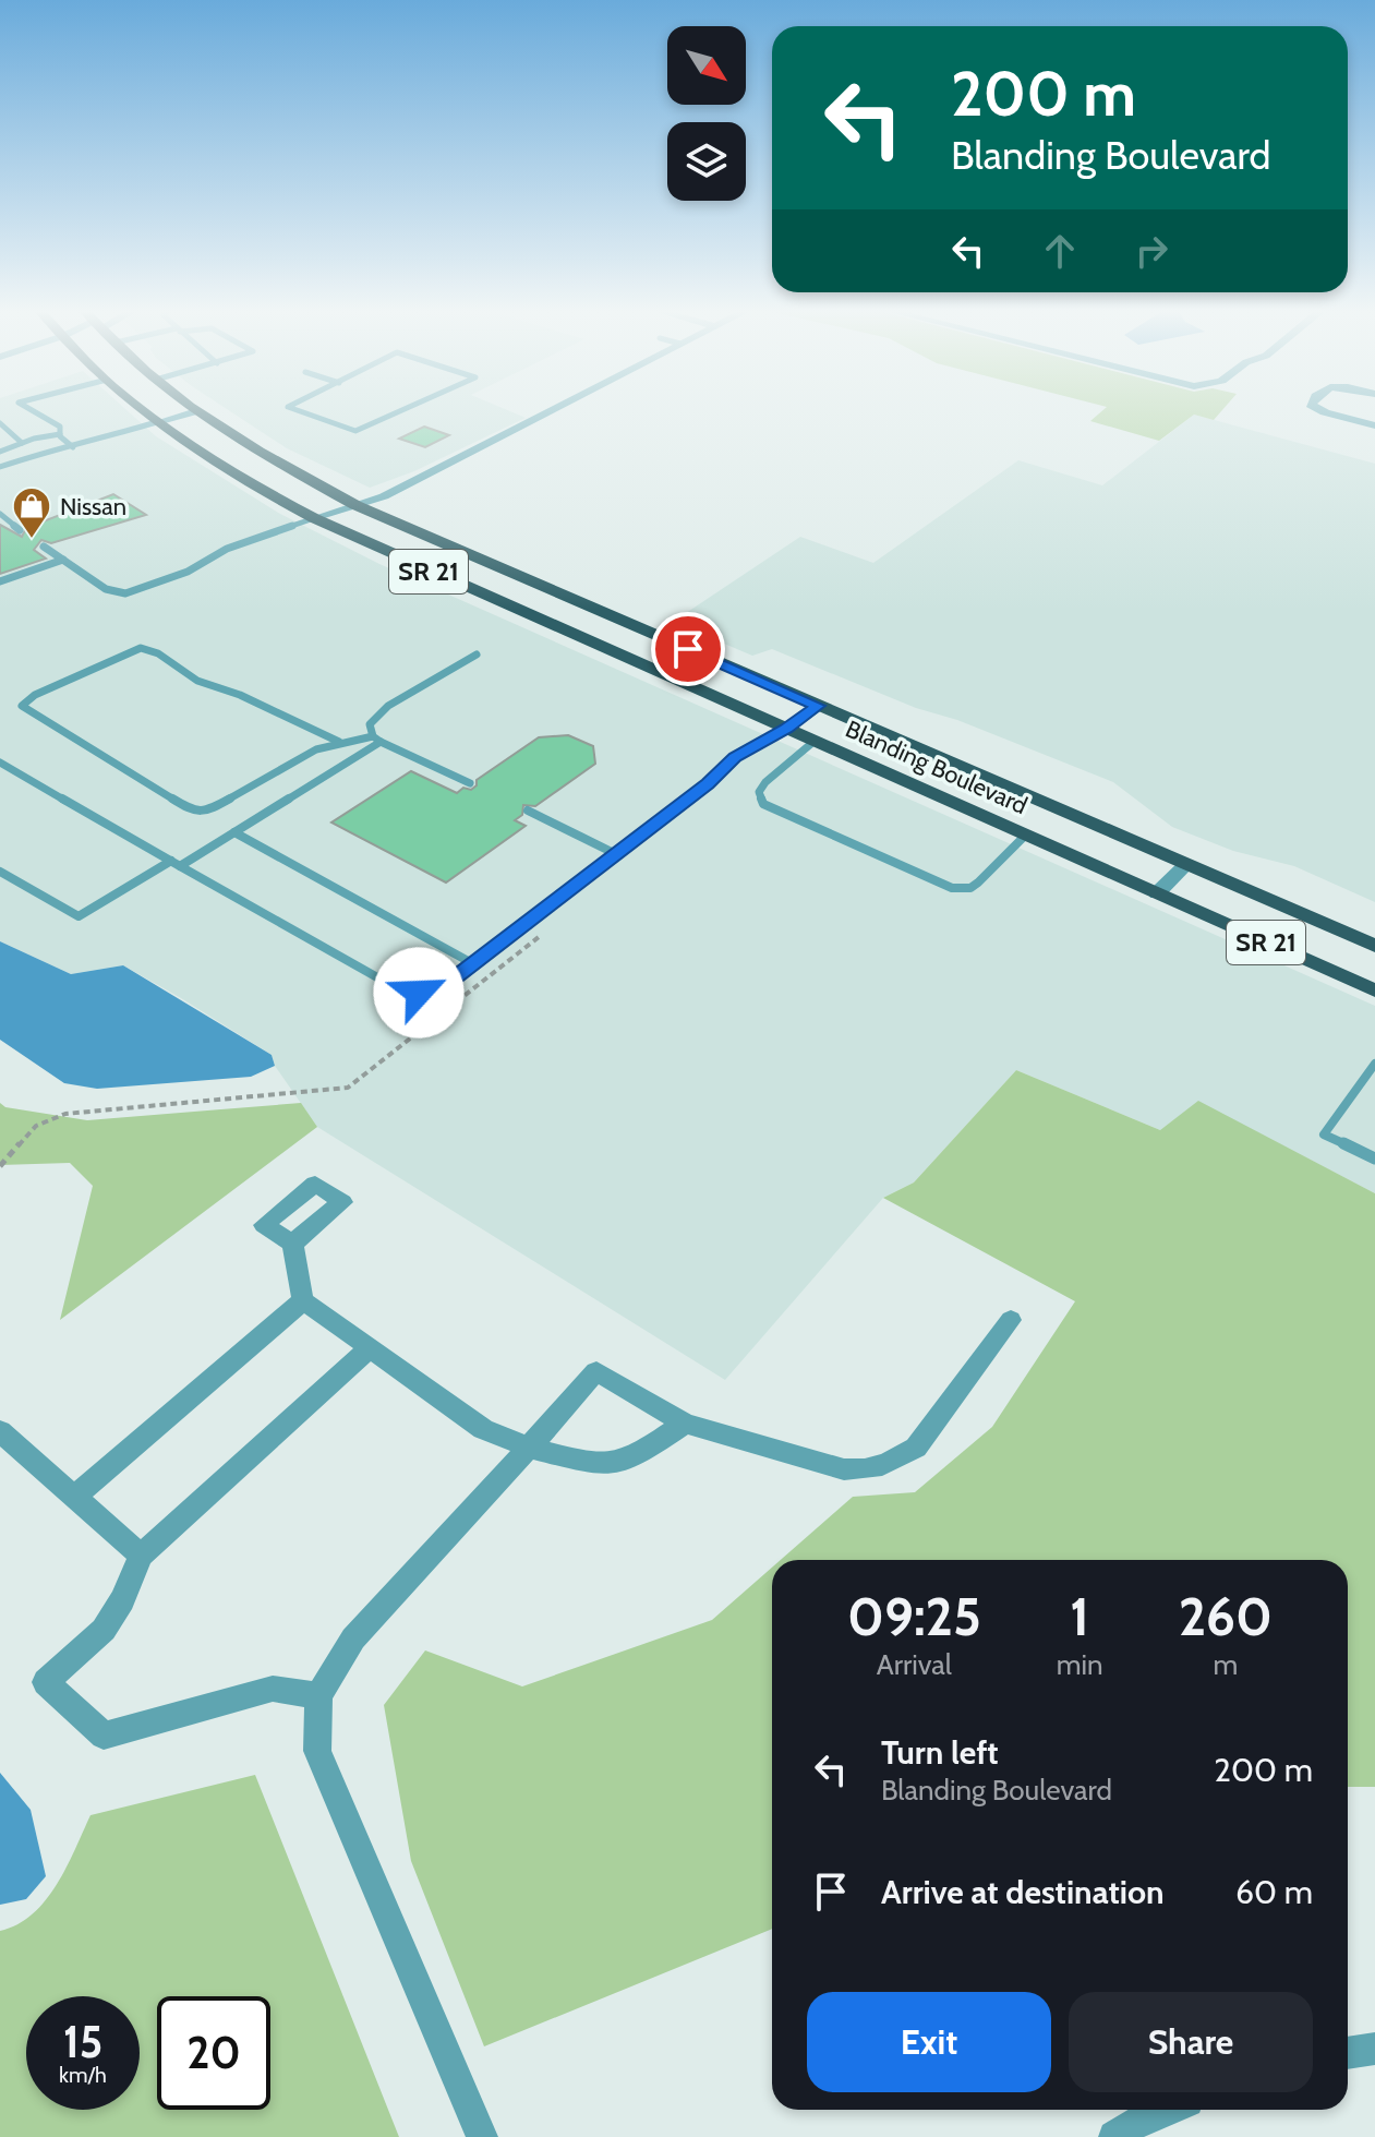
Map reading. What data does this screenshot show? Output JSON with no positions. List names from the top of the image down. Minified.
{"streets":{"main road":["SR 21","Blanding Boulevard"]},"places":{"shop":["Nissan"]},"north":"bottom right","page":{"turn":["200 m","Blanding Boulevard"],"eta":["09:25","Arrival","1","min","260","m"],"list":[{"name":"Turn left","note":"Blanding Boulevard","value":"200 m"},{"name":"Arrive at destination","value":"60 m"}],"buttons":["Exit","Share"],"speed":"15 km/h","limit":"20"}}
